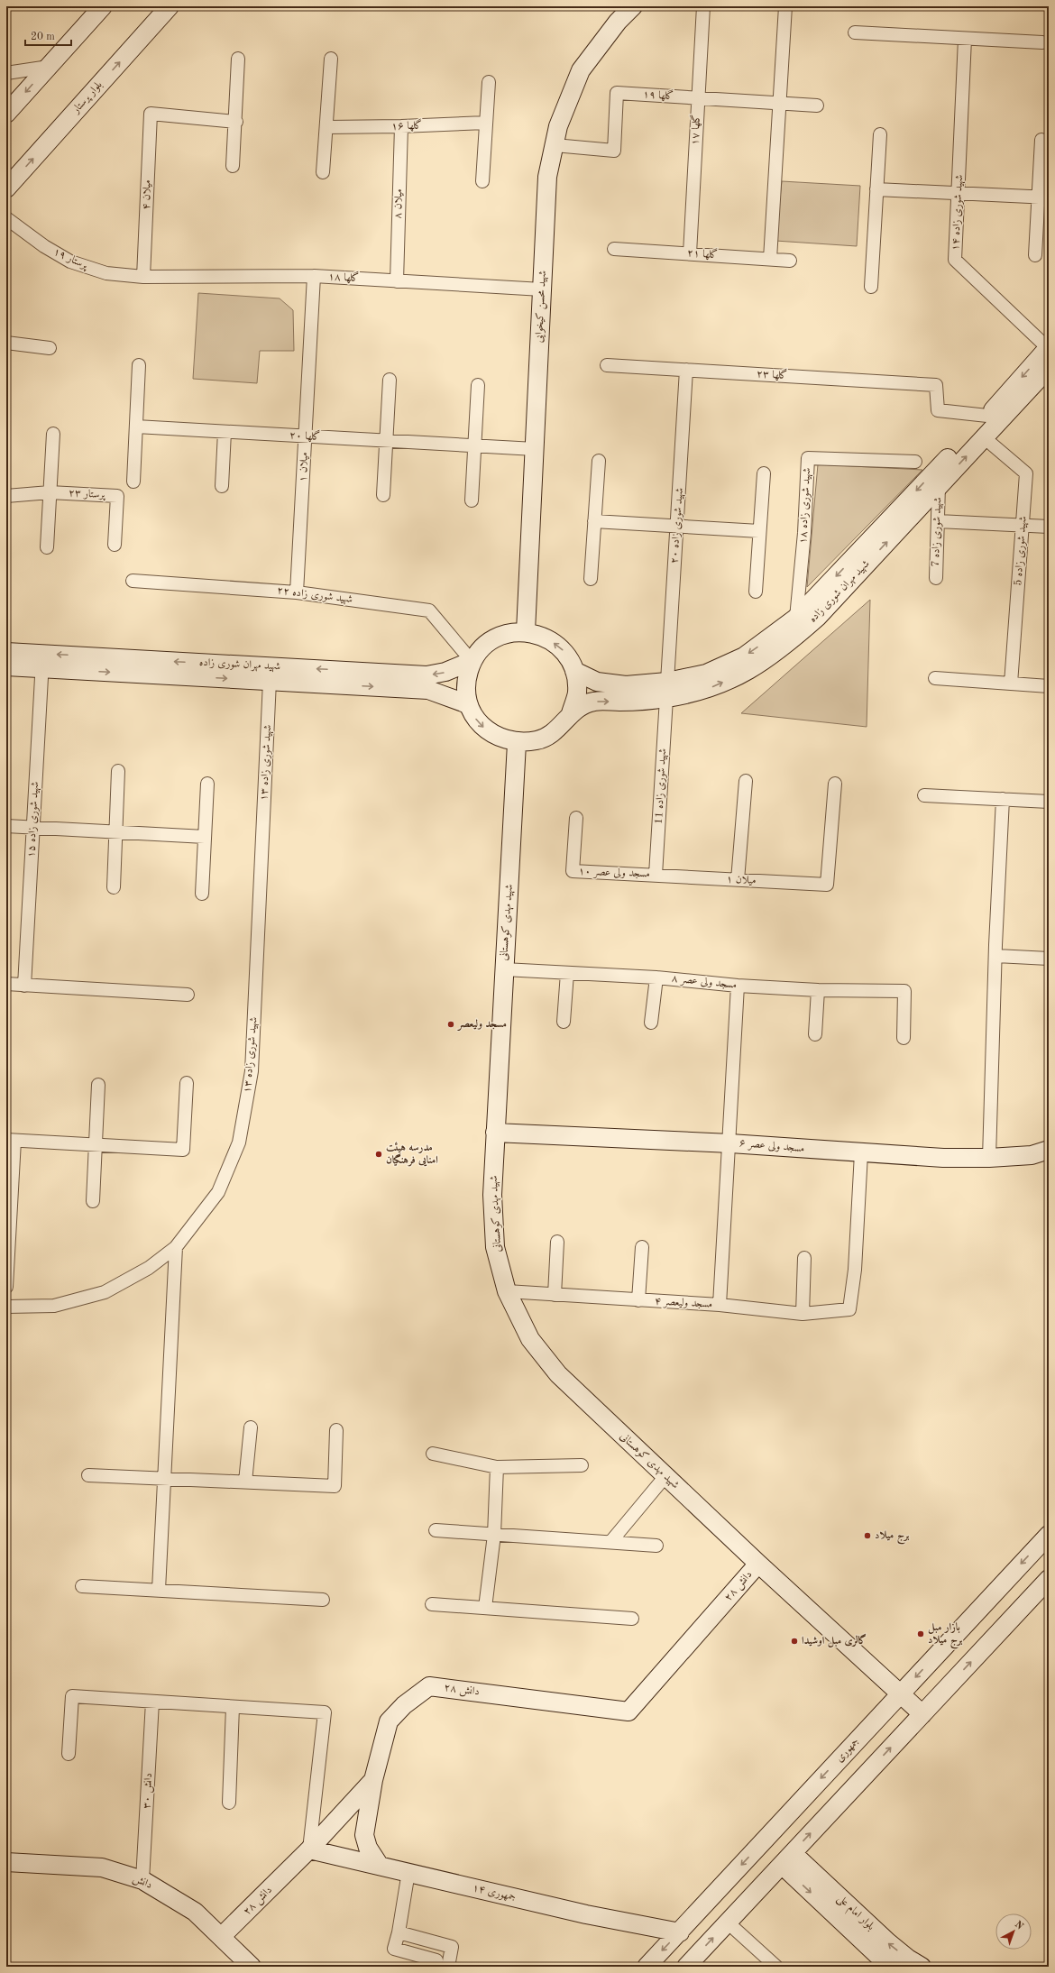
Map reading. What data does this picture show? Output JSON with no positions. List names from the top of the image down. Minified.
{"streets":{"street":["گلها ۱۹","بلوار پرستار","گلها ۱۶","گلها ۱۷","میلان ۴","میلان ۸","شهید شوری زاده ۱۴","گلها ۲۱","پرستار ۱۹","گلها ۱۸","شهید محسن کیخوایی","گلها ۲۳","گلها ۲۰","میلان ۱","پرستار ۲۳","شهید شوری زاده ۱۸","شهید شوری زاده ۲۰","شهید شوری زاده 7","شهید شوری زاده 5","شهید مهران شوری زاده","شهید شوری زاده ۲۲","شهید شوری زاده ۱۳","شهید شوری زاده 11","شهید شوری زاده ۱۵","مسجد ولی عصر ۱۰","شهید مهدی کوهستانی","مسجد ولی عصر ۸","مسجد ولی عصر ۶","مسجد ولیعصر ۴","دانش ۲۸","جمهوری","دانش ۳۰","دانش","جمهوری ۱۴","بلوار امام علی"]},"crossings":[["گلها ۱۹","گلها ۱۷"],["گلها ۱۹","شهید محسن کیخوایی"],["گلها ۱۶","میلان ۸"],["گلها ۱۷","گلها ۲۱"],["میلان ۴","پرستار ۱۹"],["میلان ۴","گلها ۱۸"],["میلان ۸","گلها ۱۸"],["شهید شوری زاده ۱۴","شهید مهران شوری زاده"],["پرستار ۱۹","گلها ۱۸"],["گلها ۱۸","شهید محسن کیخوایی"],["گلها ۱۸","میلان ۱"],["شهید محسن کیخوایی","گلها ۲۰"],["شهید محسن کیخوایی","شهید مهران شوری زاده"],["شهید محسن کیخوایی","شهید شوری زاده ۲۲"],["شهید محسن کیخوایی","شهید مهدی کوهستانی"],["گلها ۲۳","شهید شوری زاده ۲۰"],["گلها ۲۳","شهید مهران شوری زاده"],["گلها ۲۰","میلان ۱"],["میلان ۱","شهید شوری زاده ۲۲"],["میلان ۱","شهید شوری زاده 11"],["میلان ۱","مسجد ولی عصر ۱۰"],["شهید شوری زاده ۱۸","شهید مهران شوری زاده"],["شهید شوری زاده ۲۰","شهید مهران شوری زاده"],["شهید شوری زاده ۲۰","شهید شوری زاده 11"],["شهید شوری زاده 7","شهید مهران شوری زاده"],["شهید شوری زاده 5","شهید مهران شوری زاده"],["شهید مهران شوری زاده","شهید شوری زاده ۲۲"],["شهید مهران شوری زاده","شهید شوری زاده ۱۳"],["شهید مهران شوری زاده","شهید شوری زاده 11"],["شهید مهران شوری زاده","شهید شوری زاده ۱۵"],["شهید مهران شوری زاده","شهید مهدی کوهستانی"],["شهید شوری زاده ۲۲","شهید مهدی کوهستانی"],["شهید شوری زاده 11","مسجد ولی عصر ۱۰"],["شهید مهدی کوهستانی","مسجد ولی عصر ۸"],["شهید مهدی کوهستانی","مسجد ولی عصر ۶"],["شهید مهدی کوهستانی","مسجد ولیعصر ۴"],["شهید مهدی کوهستانی","دانش ۲۸"],["شهید مهدی کوهستانی","جمهوری"],["مسجد ولی عصر ۶","مسجد ولیعصر ۴"],["دانش ۲۸","دانش"],["دانش ۲۸","جمهوری ۱۴"],["جمهوری","جمهوری ۱۴"],["دانش ۳۰","دانش"]],"places":["مسجد ولیعصر","مدرسه هیئت امنایی فرهنگیان","برج میلاد","بازار مبل برج میلاد","گالری مبل اوشیدا"],"scale_bar":"20 m","north":"top right"}
